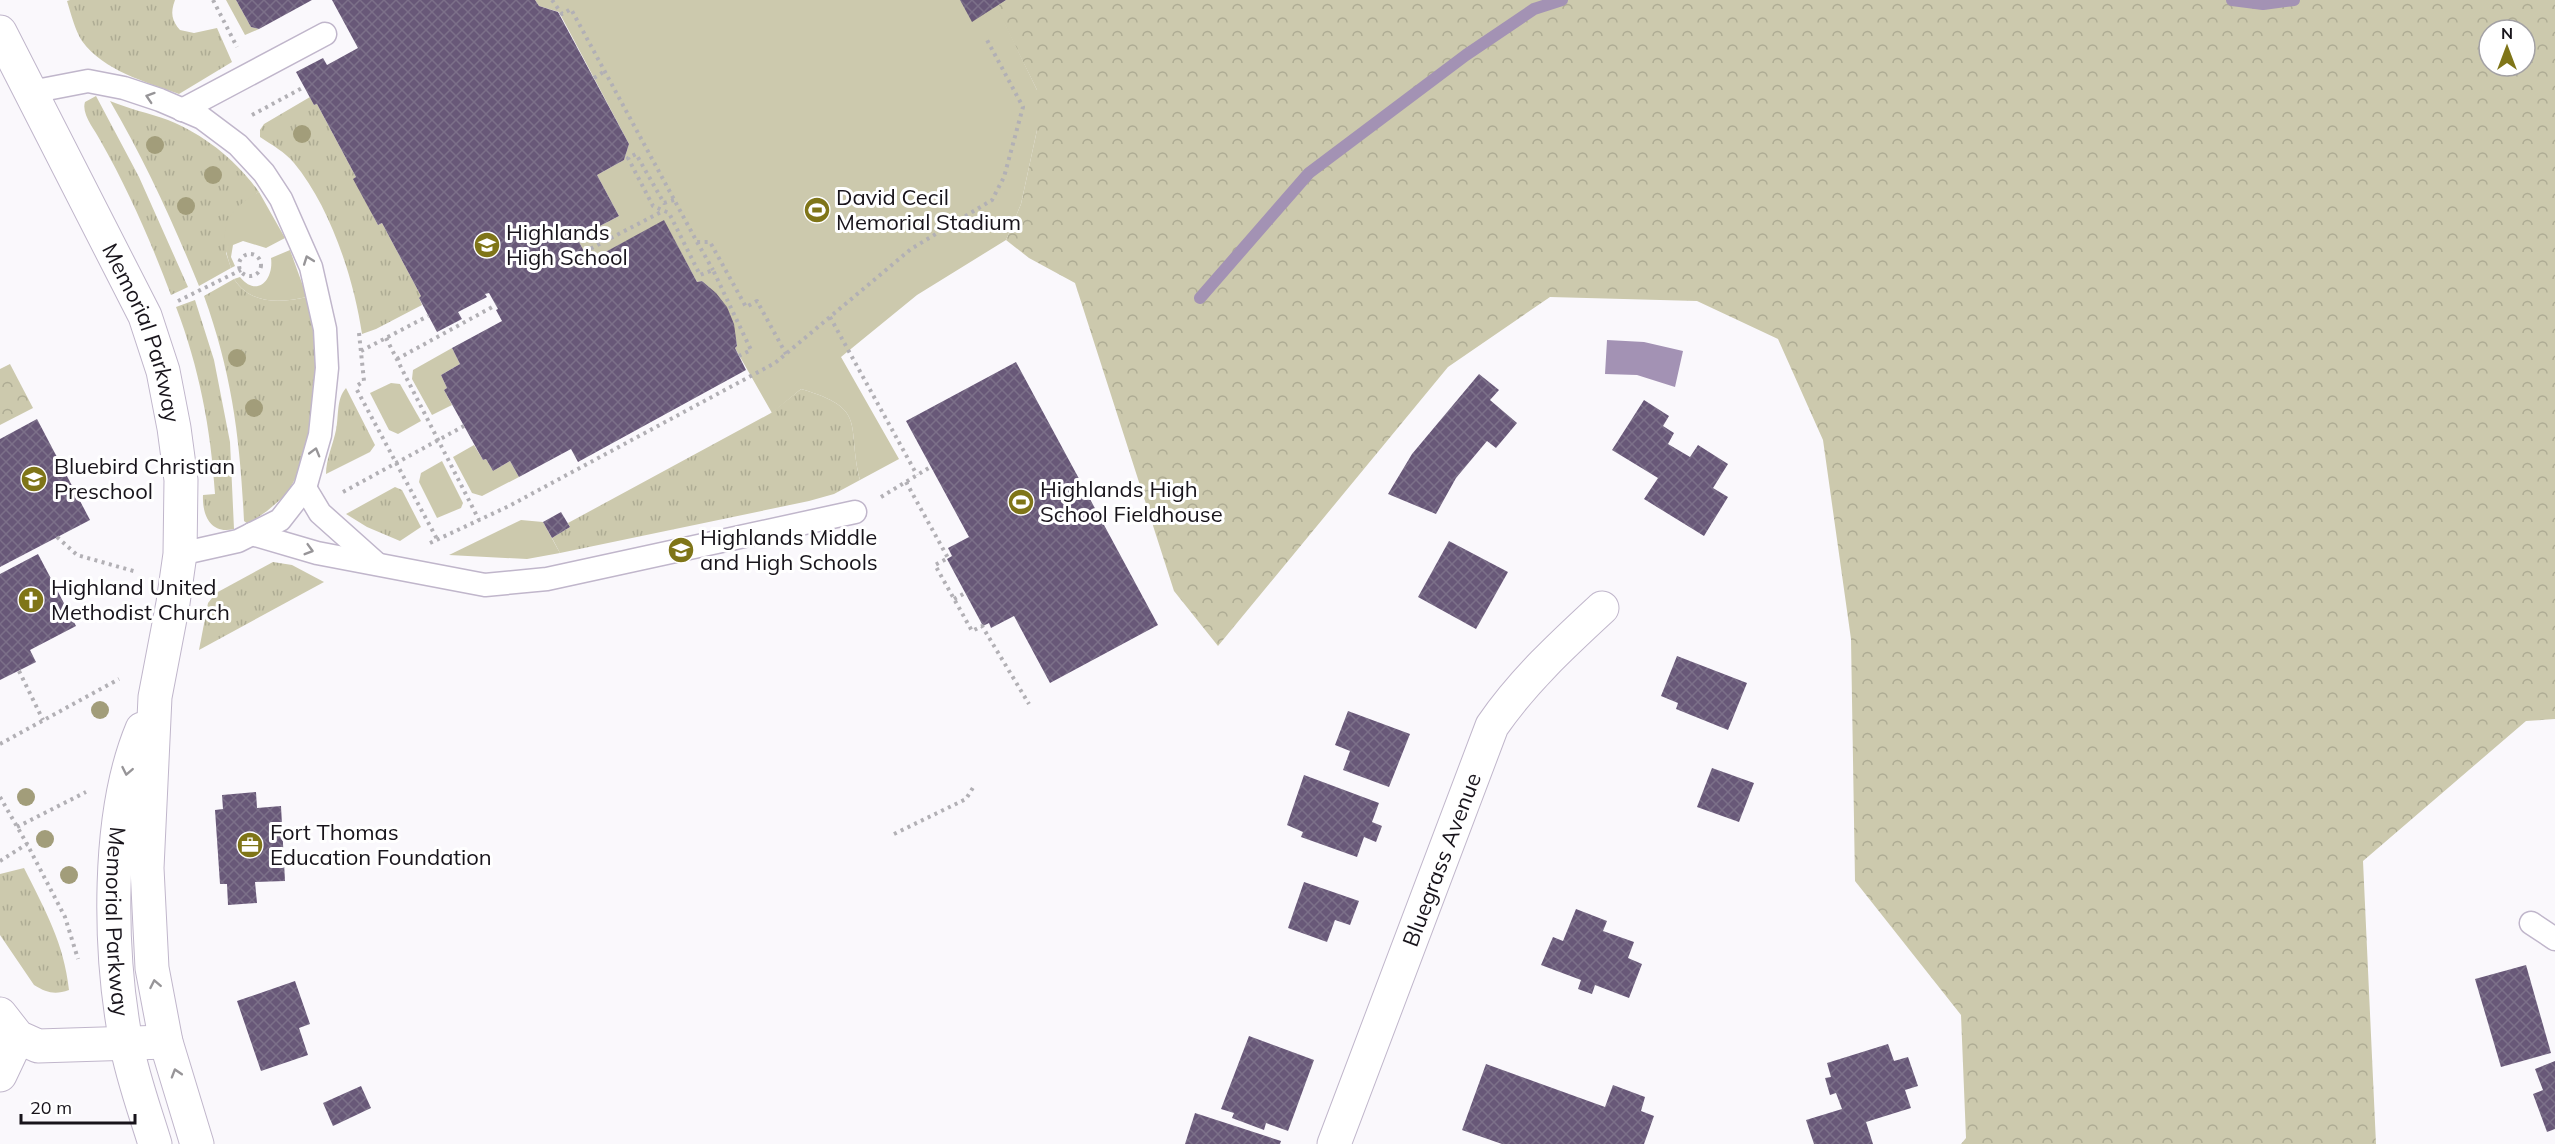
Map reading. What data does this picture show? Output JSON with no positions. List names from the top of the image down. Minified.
{"streets":{"main road":["Memorial Parkway","Bluegrass Avenue"]},"places":{"sports":["David Cecil Memorial Stadium","Highlands High School Fieldhouse"],"school or university":["Highlands High School","Bluebird Christian Preschool","Highlands Middle and High Schools"],"church":["Highland United Methodist Church"],"office":["Fort Thomas Education Foundation"]},"scale_bar":"20 m","north":"top"}
